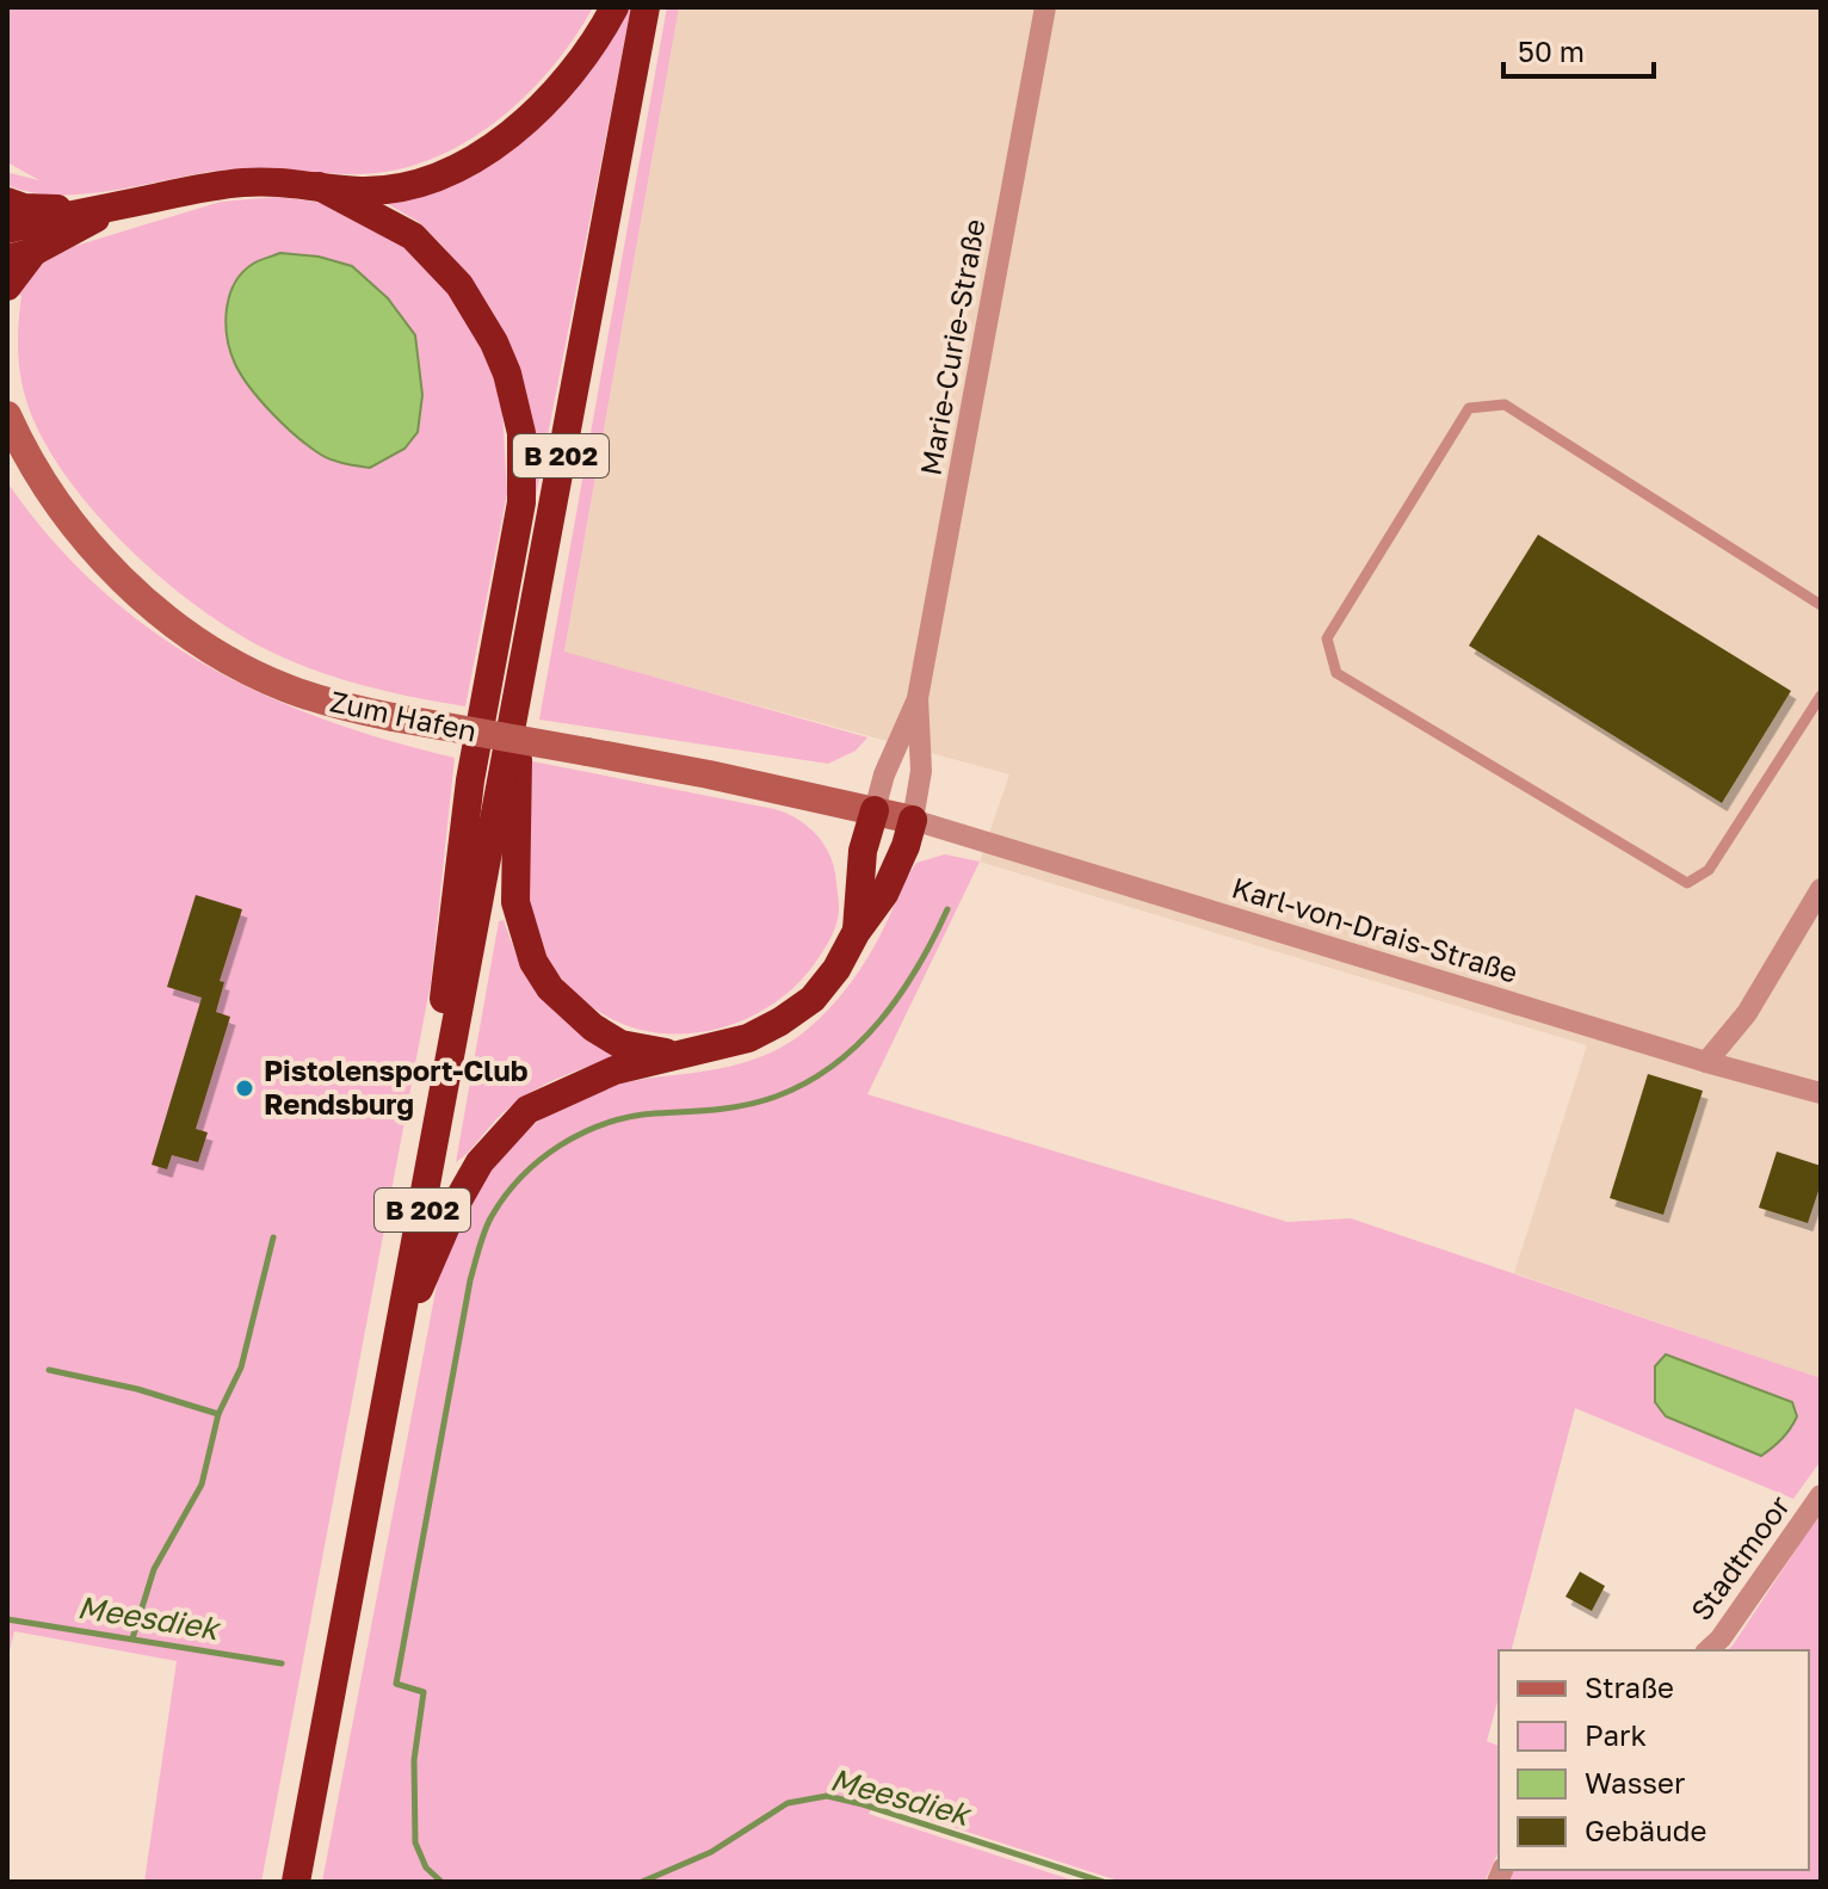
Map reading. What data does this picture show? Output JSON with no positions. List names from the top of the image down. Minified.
{"streets":{"highway":["B 202"],"main road":["Zum Hafen"],"street":["Marie-Curie-Straße","Karl-von-Drais-Straße","Stadtmoor"]},"crossings":[["Marie-Curie-Straße","Zum Hafen"],["Marie-Curie-Straße","Karl-von-Drais-Straße"],["Zum Hafen","Karl-von-Drais-Straße"]],"water":["Meesdiek"],"places":["Pistolensport-Club Rendsburg"],"legend":["Straße","Park","Wasser","Gebäude"],"scale_bar":"50 m"}
